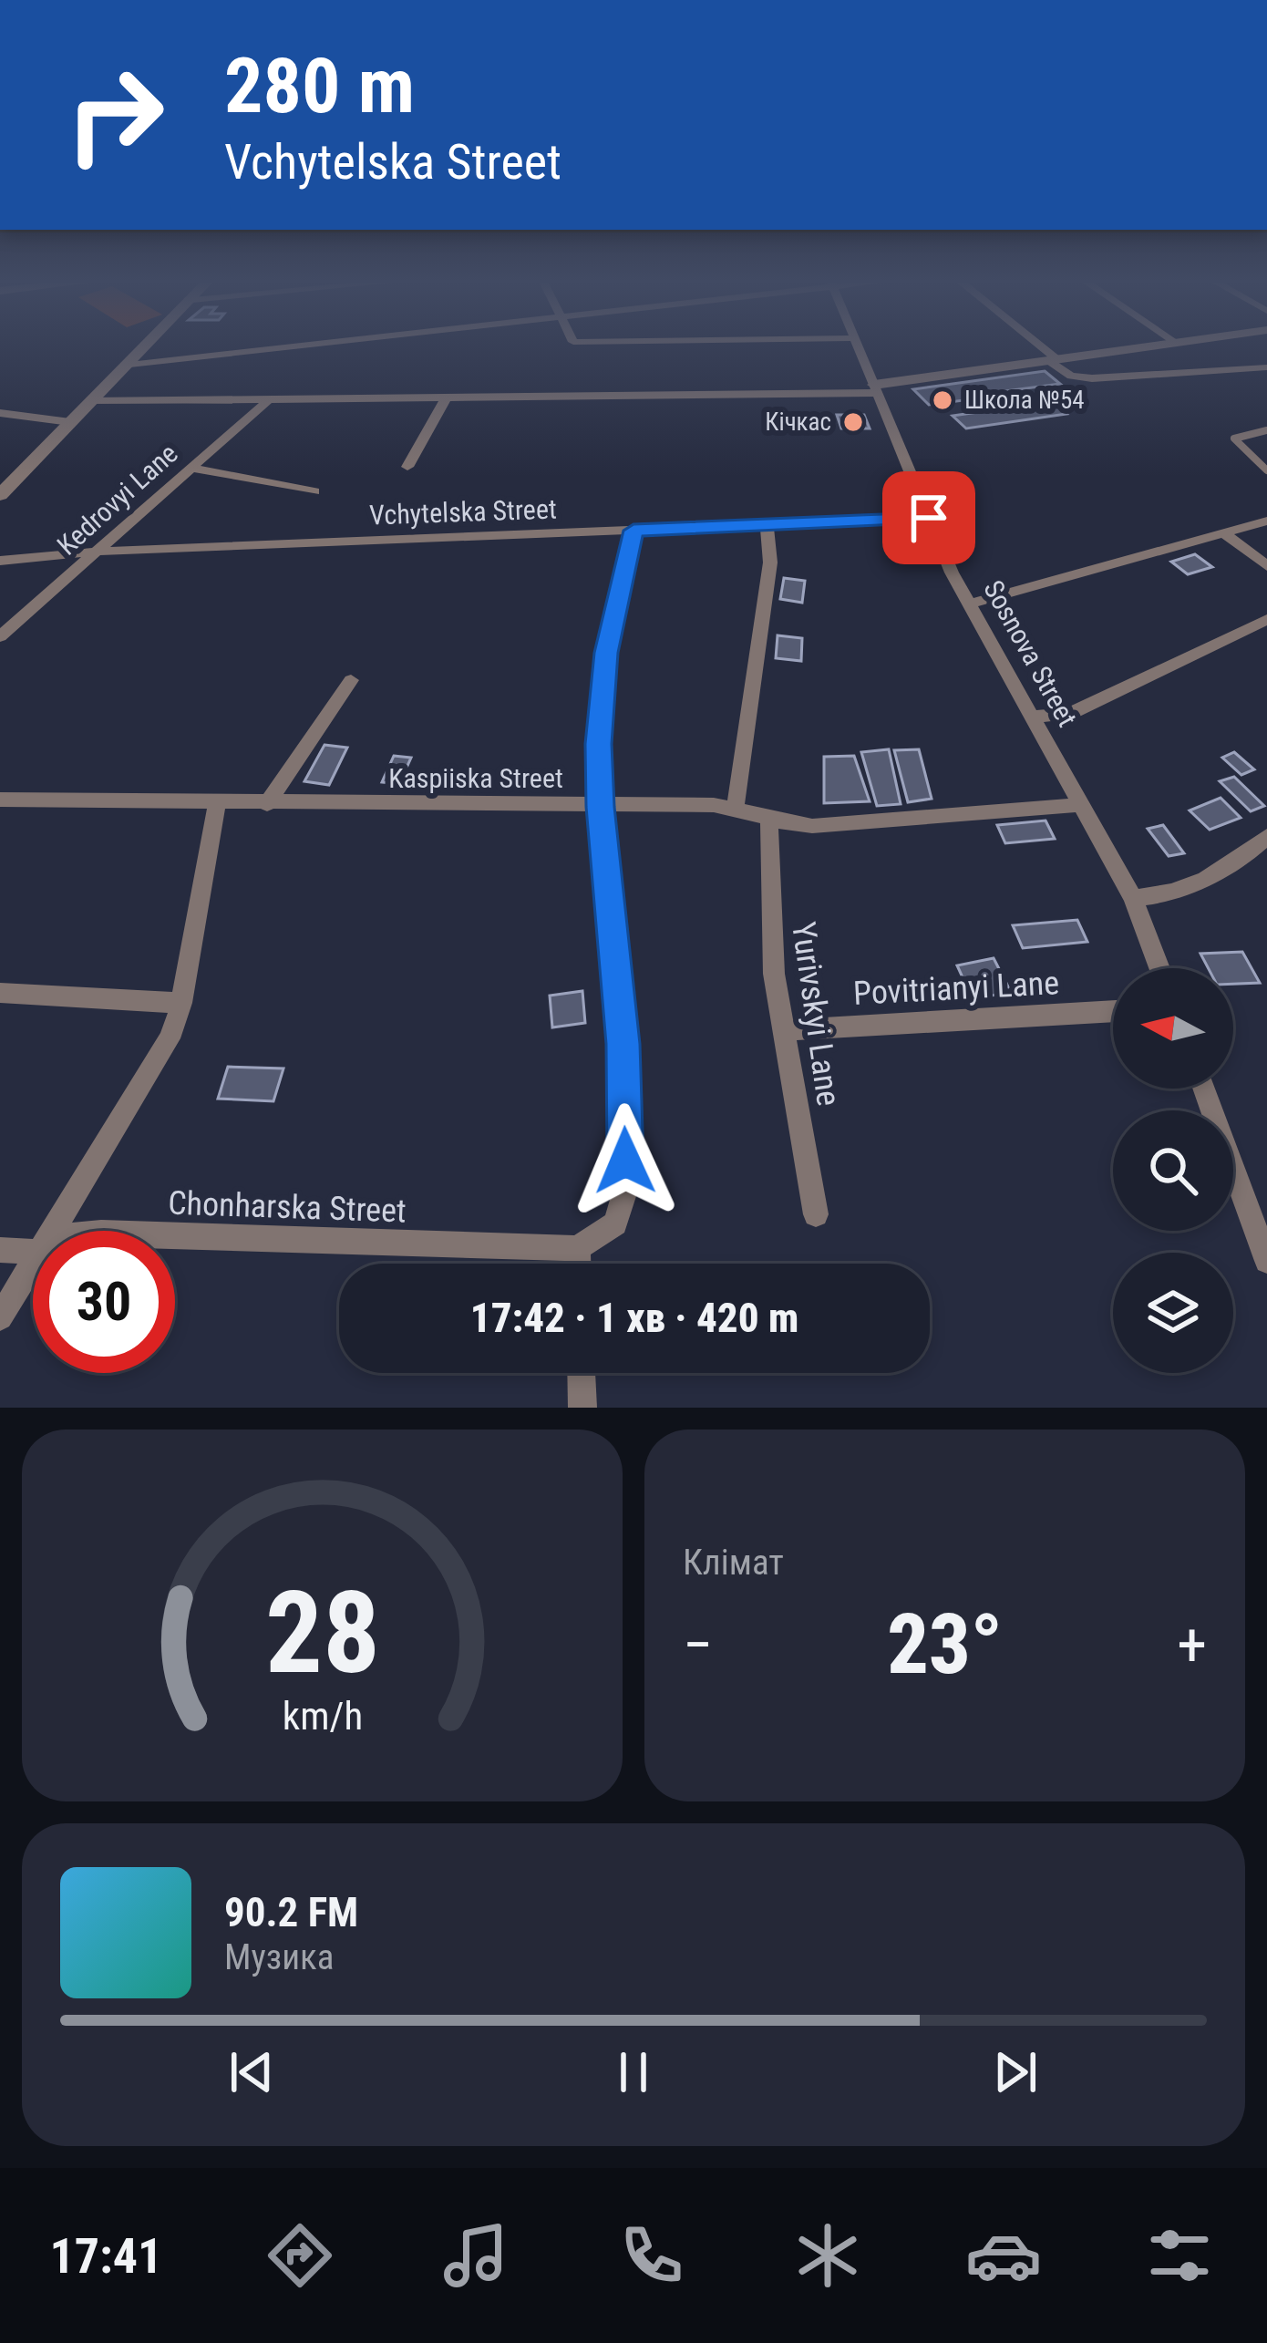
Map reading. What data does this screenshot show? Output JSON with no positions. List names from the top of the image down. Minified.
{"streets":{"street":["Kedrovyi Lane","Vchytelska Street","Sosnova Street","Kaspiiska Street","Povitrianyi Lane","Yurivskyi Lane","Chonharska Street"]},"crossings":[["Kedrovyi Lane","Vchytelska Street"],["Vchytelska Street","Sosnova Street"],["Sosnova Street","Kaspiiska Street"],["Kaspiiska Street","Yurivskyi Lane"],["Povitrianyi Lane","Yurivskyi Lane"]],"places":["Школа №54","Кічкас"],"north":"left","page":{"turn":["280 m","Vchytelska Street"],"limit":"30","trip":"17:42 · 1 хв · 420 m","tile":"Клімат","heat":["−","23°","+"],"song":["90.2 FM","Музика"],"tabs":"17:41","gauge":["28","km/h"]}}
